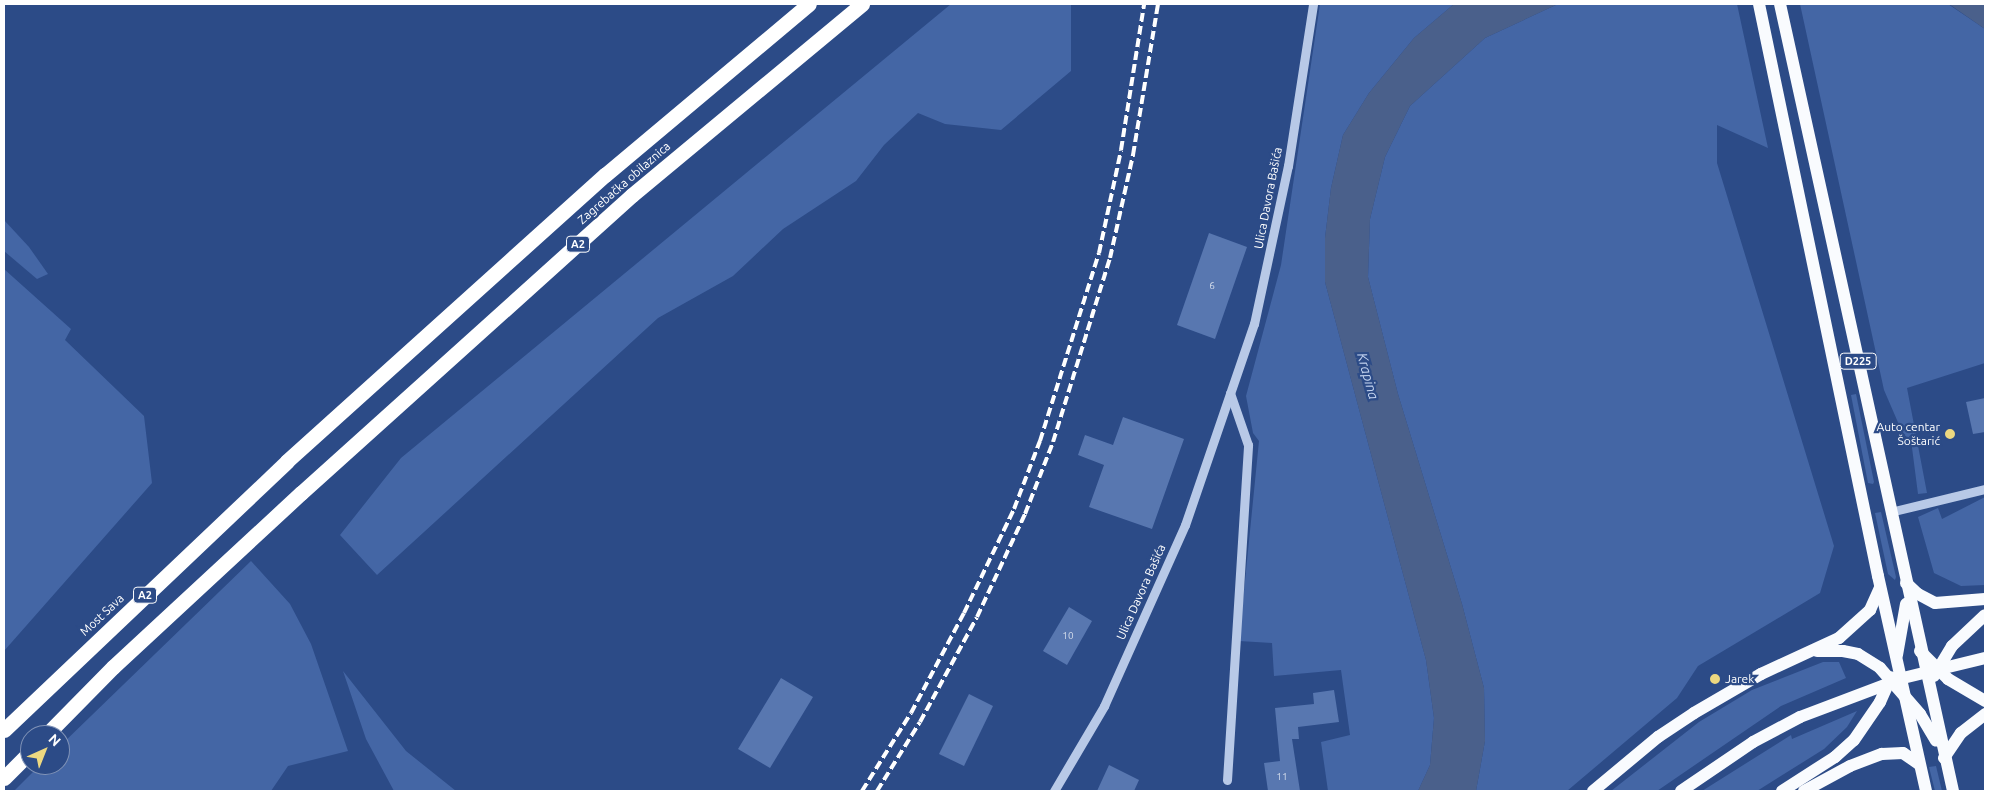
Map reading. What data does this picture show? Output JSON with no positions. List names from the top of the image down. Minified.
{"streets":{"highway":["Zagrebačka obilaznica","A2","Most Sava"],"main road":["D225"],"street":["Ulica Davora Bašića"]},"crossings":[["Zagrebačka obilaznica","Most Sava"]],"water":["Krapina"],"places":["Auto centar Šoštarić","Jarek"],"house_numbers":["6","10","11"],"north":"top right"}
